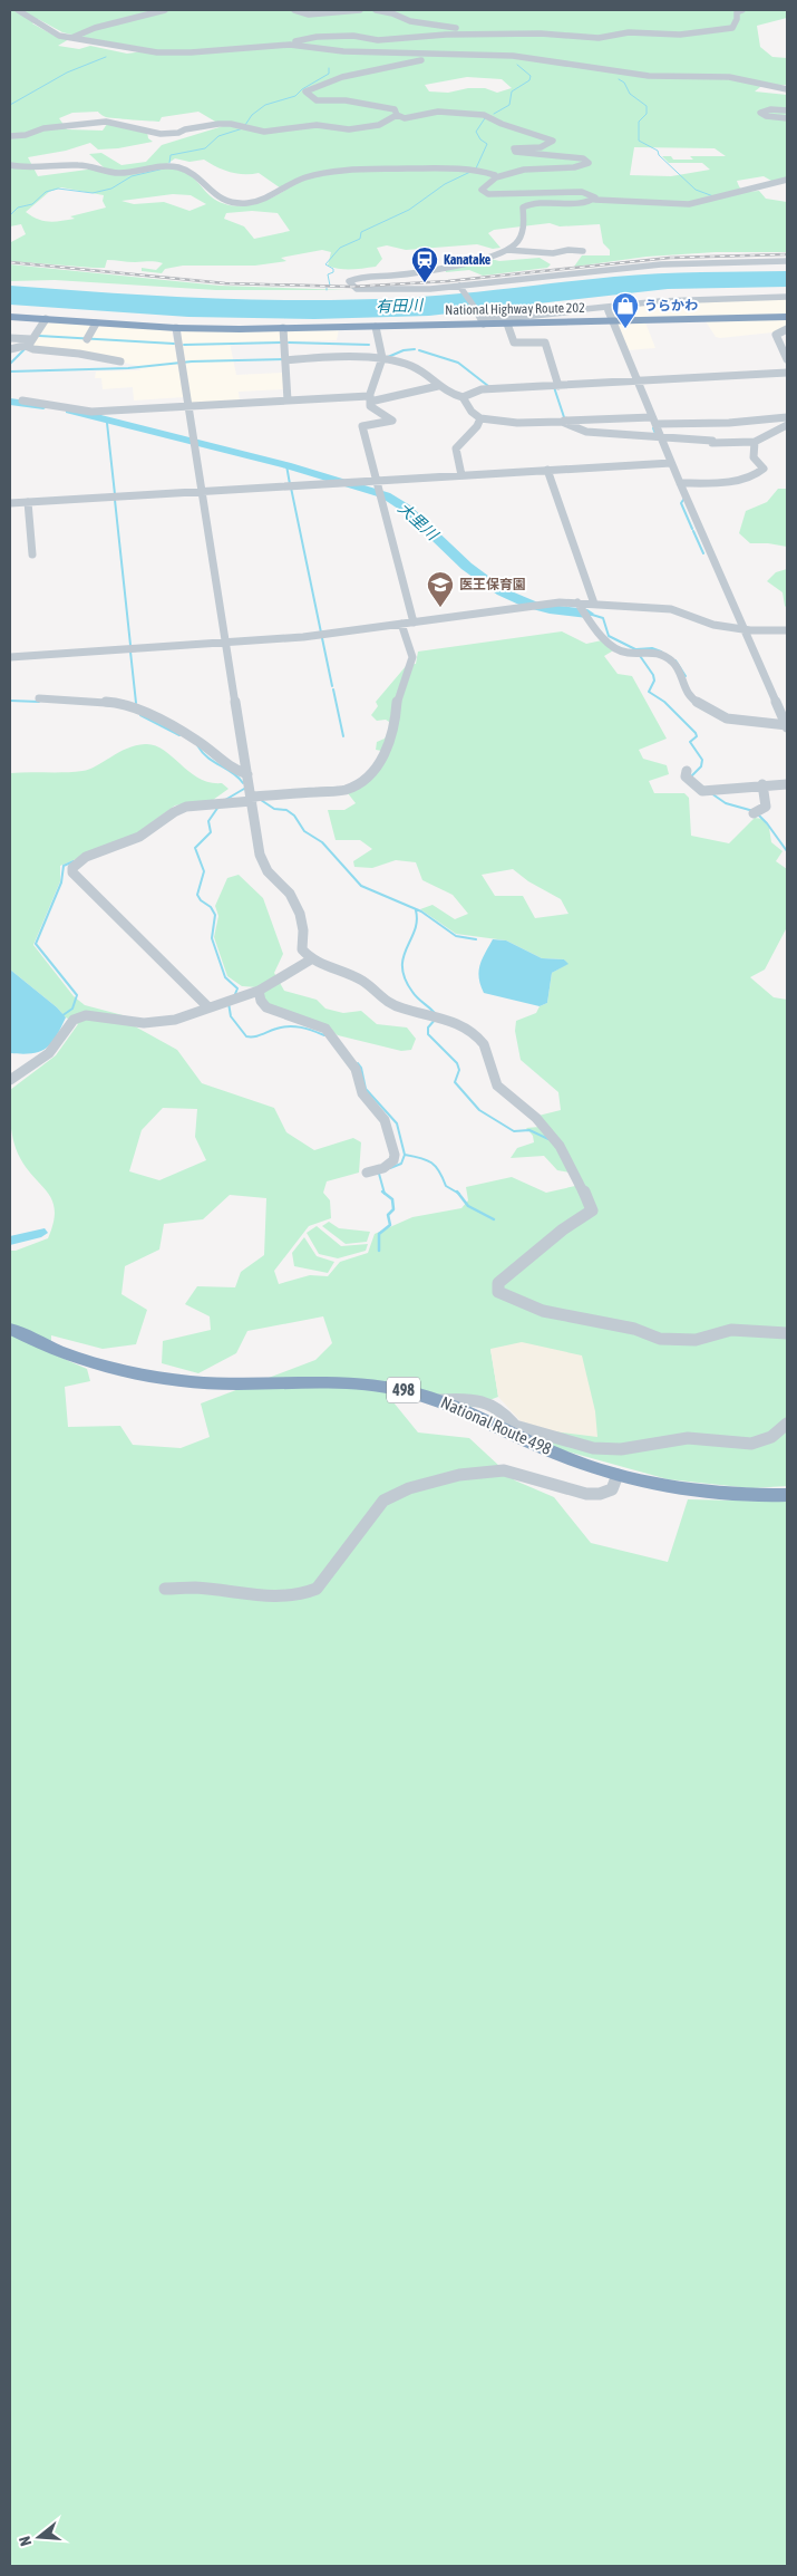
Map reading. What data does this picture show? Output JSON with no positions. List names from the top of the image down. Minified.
{"streets":{"highway":["National Highway Route 202","498","National Route 498"]},"water":["有田川","大里川"],"places":{"station":["Kanatake"],"shop":["うらかわ"],"school or university":["医王保育園"]},"north":"left"}
